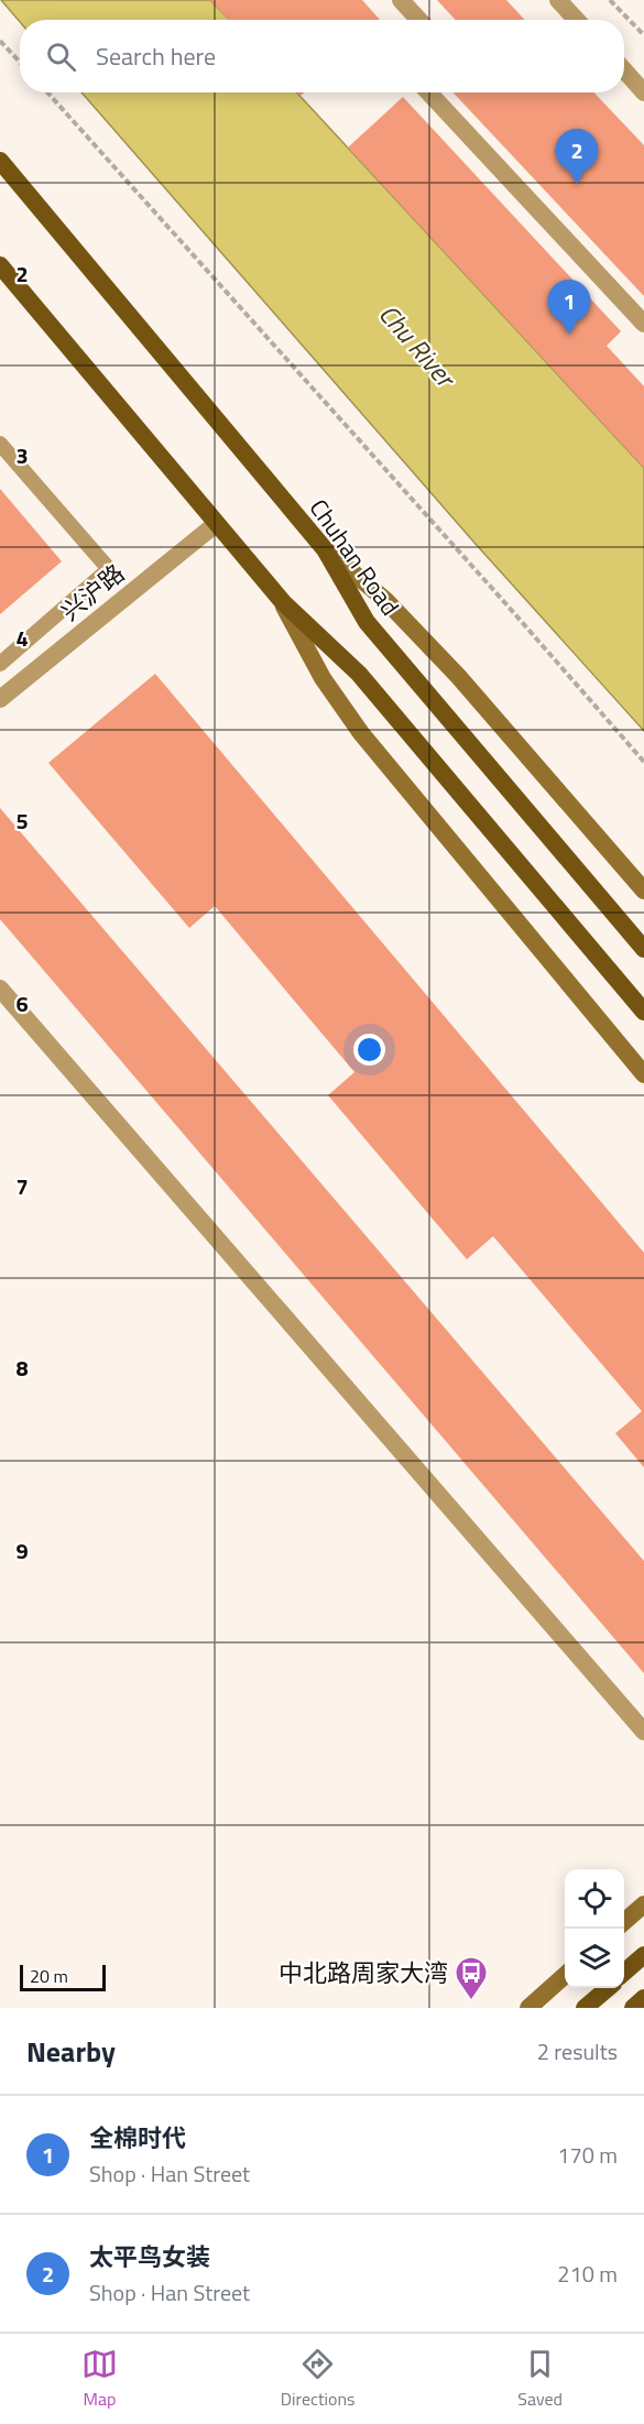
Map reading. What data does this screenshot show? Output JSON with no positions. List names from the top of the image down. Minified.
{"streets":{"main road":["Chuhan Road"],"street":["兴沪路"]},"water":["Chu River"],"places":{"bus stop":["中北路周家大湾"]},"scale_bar":"20 m","page":{"search":"Search here","pins":["2","1"],"scale":"20 m","heading":["Nearby","2 results"],"list":[{"mark":"1","name":"全棉时代","note":"Shop · Han Street","value":"170 m"},{"mark":"2","name":"太平鸟女装","note":"Shop · Han Street","value":"210 m"}],"nav":["Map","Directions","Saved"]},"grid":{"rows":["2","3","4","5","6","7","8","9"]}}
